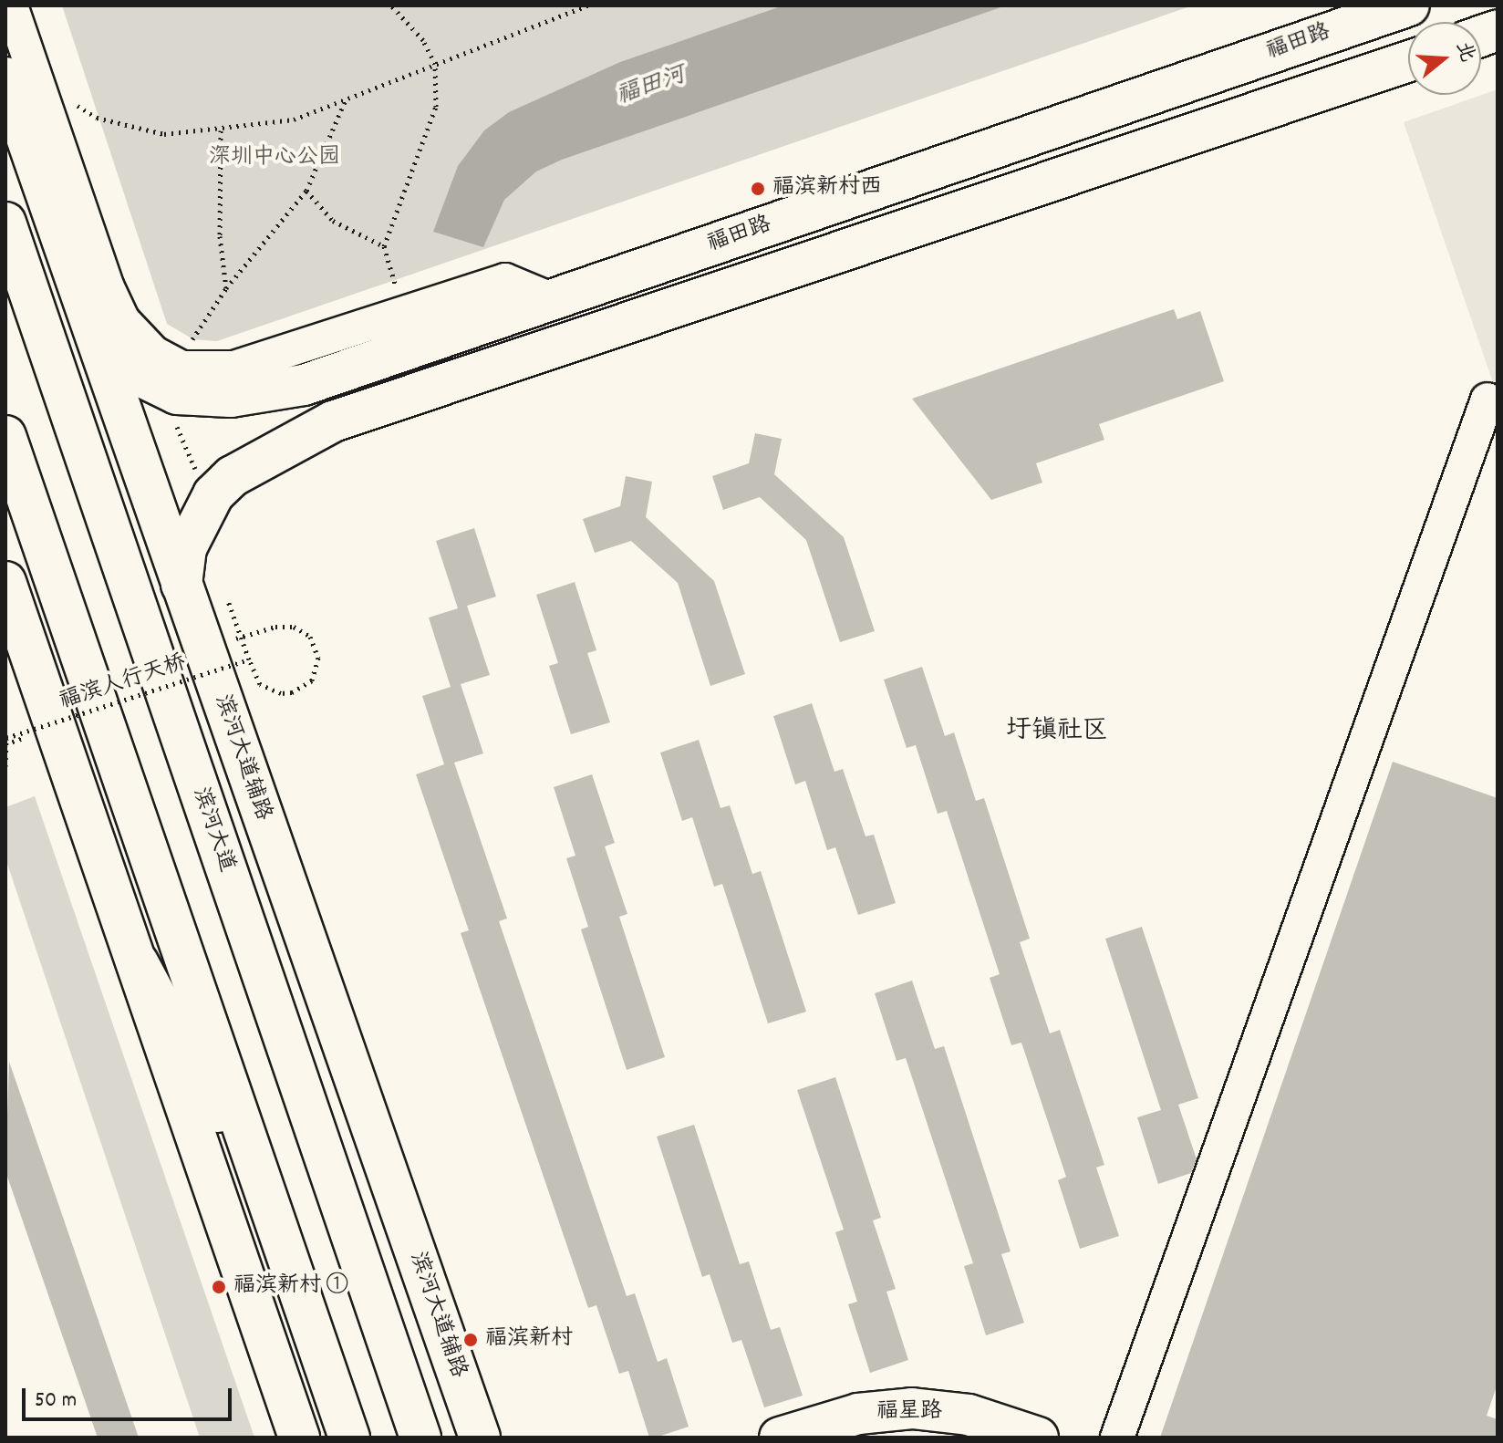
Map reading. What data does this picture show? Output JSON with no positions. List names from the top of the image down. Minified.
{"streets":{"main road":["福田路","滨河大道辅路","滨河大道","福星路"],"path":["福滨人行天桥"]},"crossings":[["福田路","滨河大道辅路"]],"districts":["圩镇社区"],"water":["福田河"],"parks":["深圳中心公园"],"places":["福滨新村西","福滨新村 ①","福滨新村"],"scale_bar":"50 m","north":"right"}
